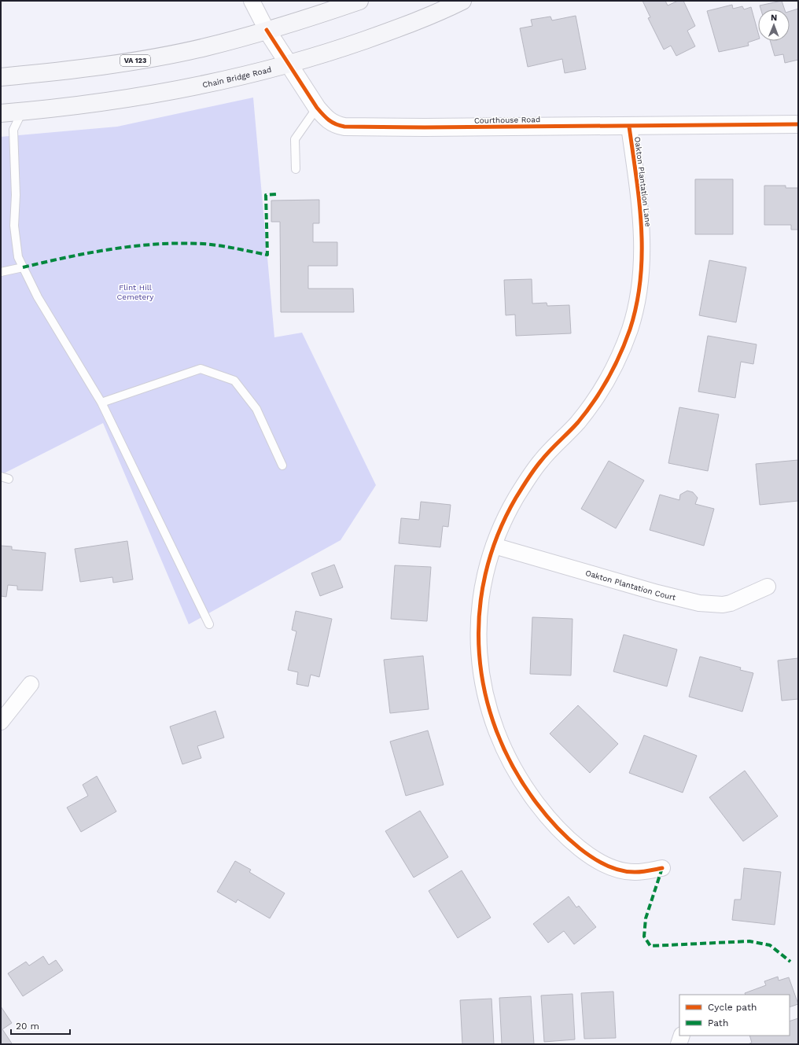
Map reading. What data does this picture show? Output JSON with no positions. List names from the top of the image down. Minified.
{"streets":{"main road":["VA 123","Chain Bridge Road"],"street":["Courthouse Road","Oakton Plantation Lane","Oakton Plantation Court"]},"crossings":[["VA 123","Courthouse Road"],["Chain Bridge Road","Courthouse Road"],["Courthouse Road","Oakton Plantation Lane"],["Oakton Plantation Lane","Oakton Plantation Court"]],"parks":["Flint Hill Cemetery"],"legend":["Cycle path","Path"],"scale_bar":"20 m","north":"top"}
